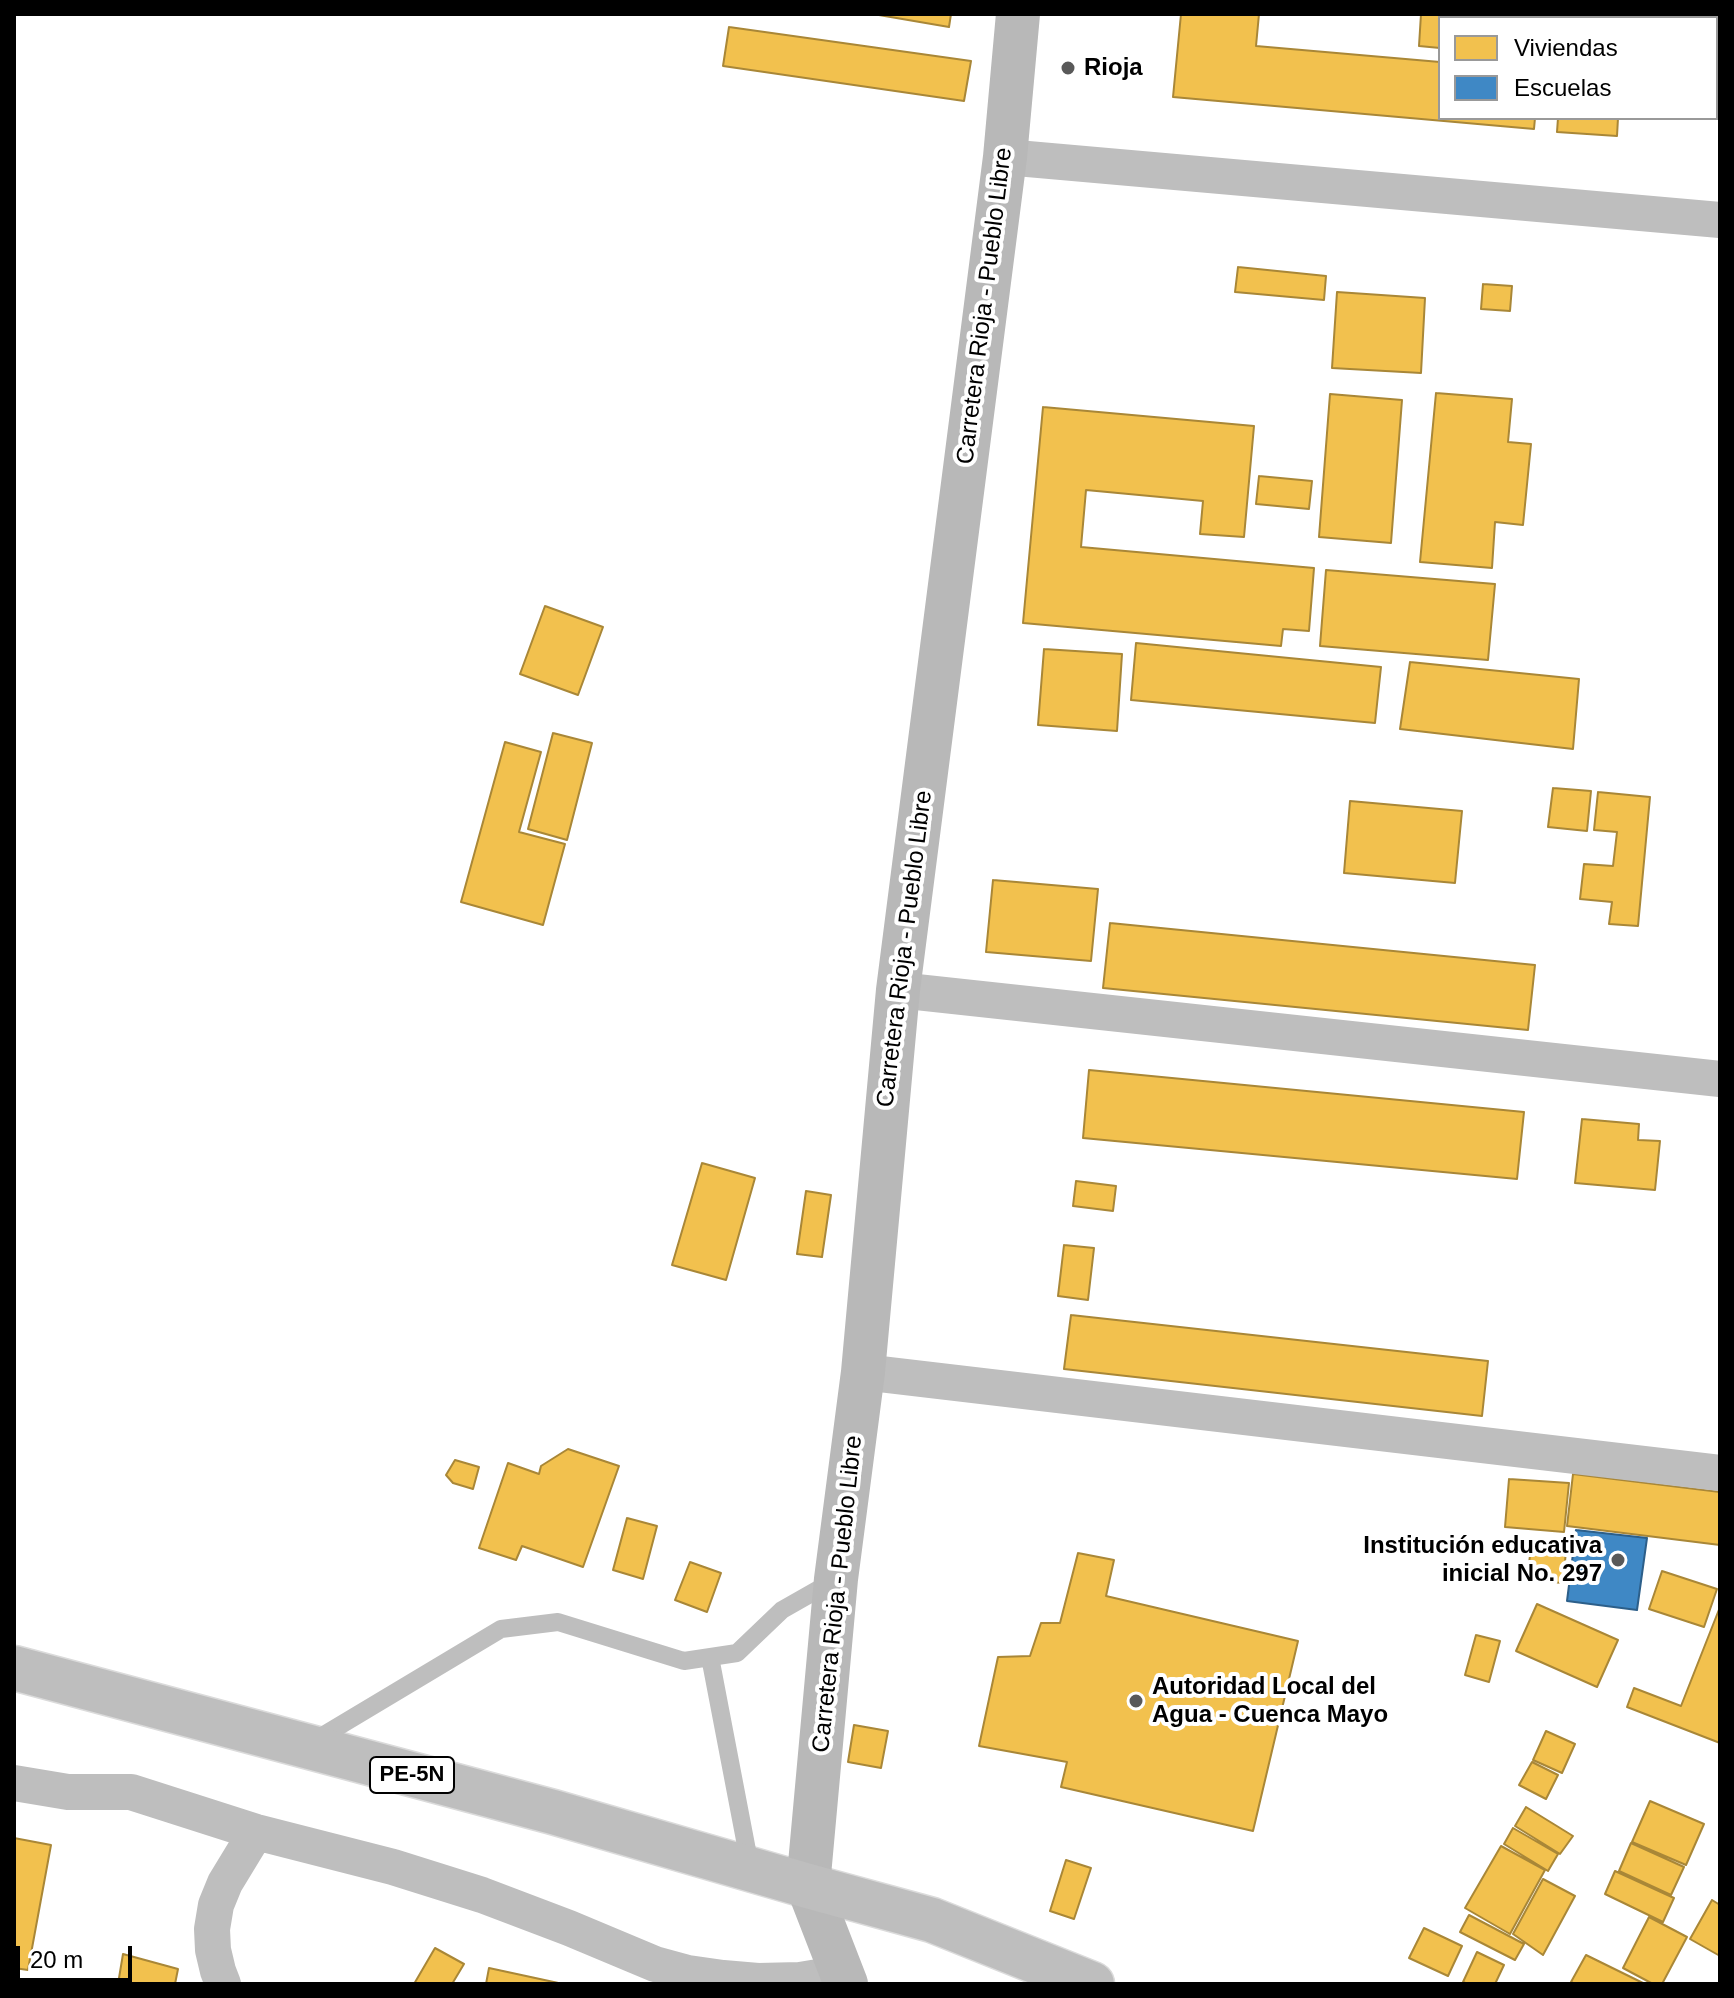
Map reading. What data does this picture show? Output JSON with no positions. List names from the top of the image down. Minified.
{"streets":{"highway":["PE-5N"],"street":["Carretera Rioja - Pueblo Libre"]},"crossings":[["Carretera Rioja - Pueblo Libre","PE-5N"]],"places":["Rioja","Institución educativa inicial No. 297","Autoridad Local del Agua - Cuenca Mayo"],"legend":["Viviendas","Escuelas"],"scale_bar":"20 m"}
